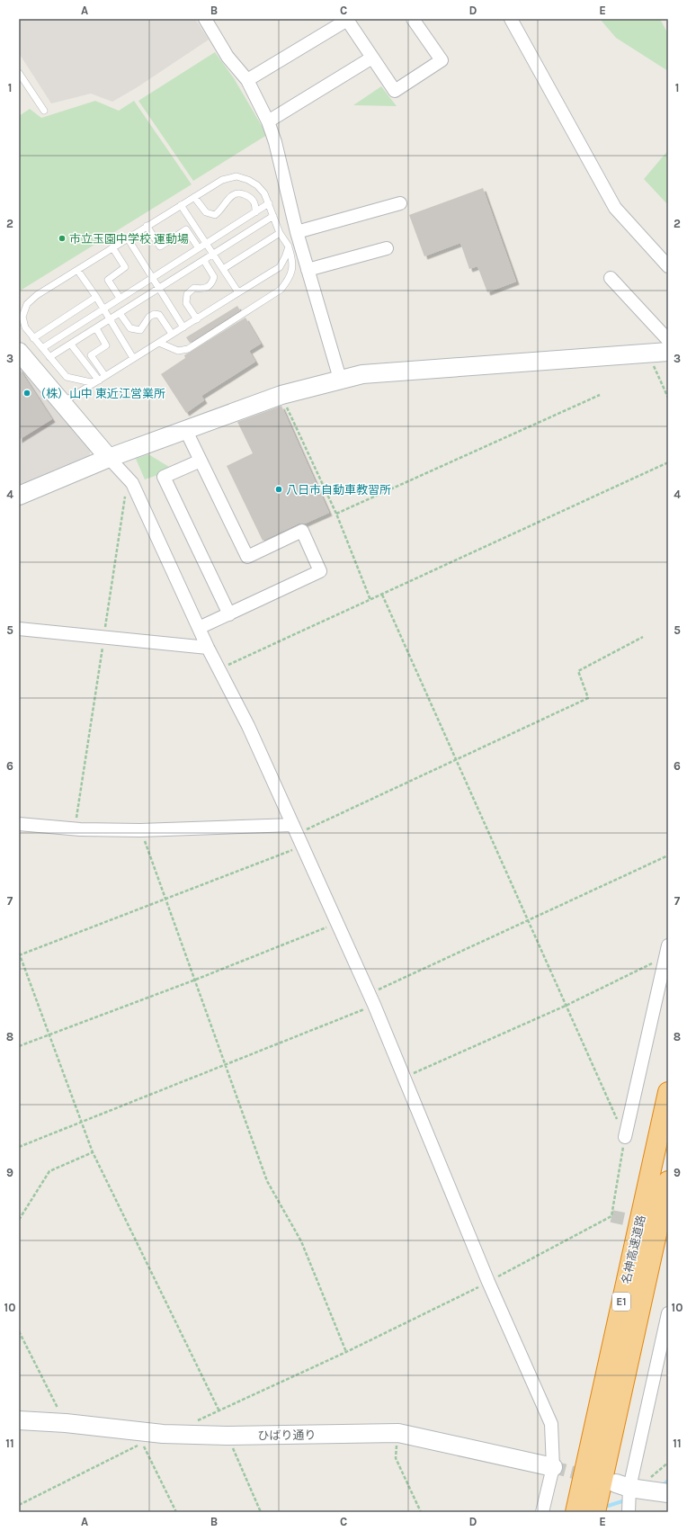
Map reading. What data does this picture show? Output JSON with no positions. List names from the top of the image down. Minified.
{"streets":{"highway":["名神高速道路","E1"],"street":["ひばり通り"]},"places":["市立玉園中学校 運動場","（株）山中 東近江営業所","八日市自動車教習所"],"grid":{"columns":["A","B","C","D","E"],"rows":["1","2","3","4","5","6","7","8","9","10","11"]}}
